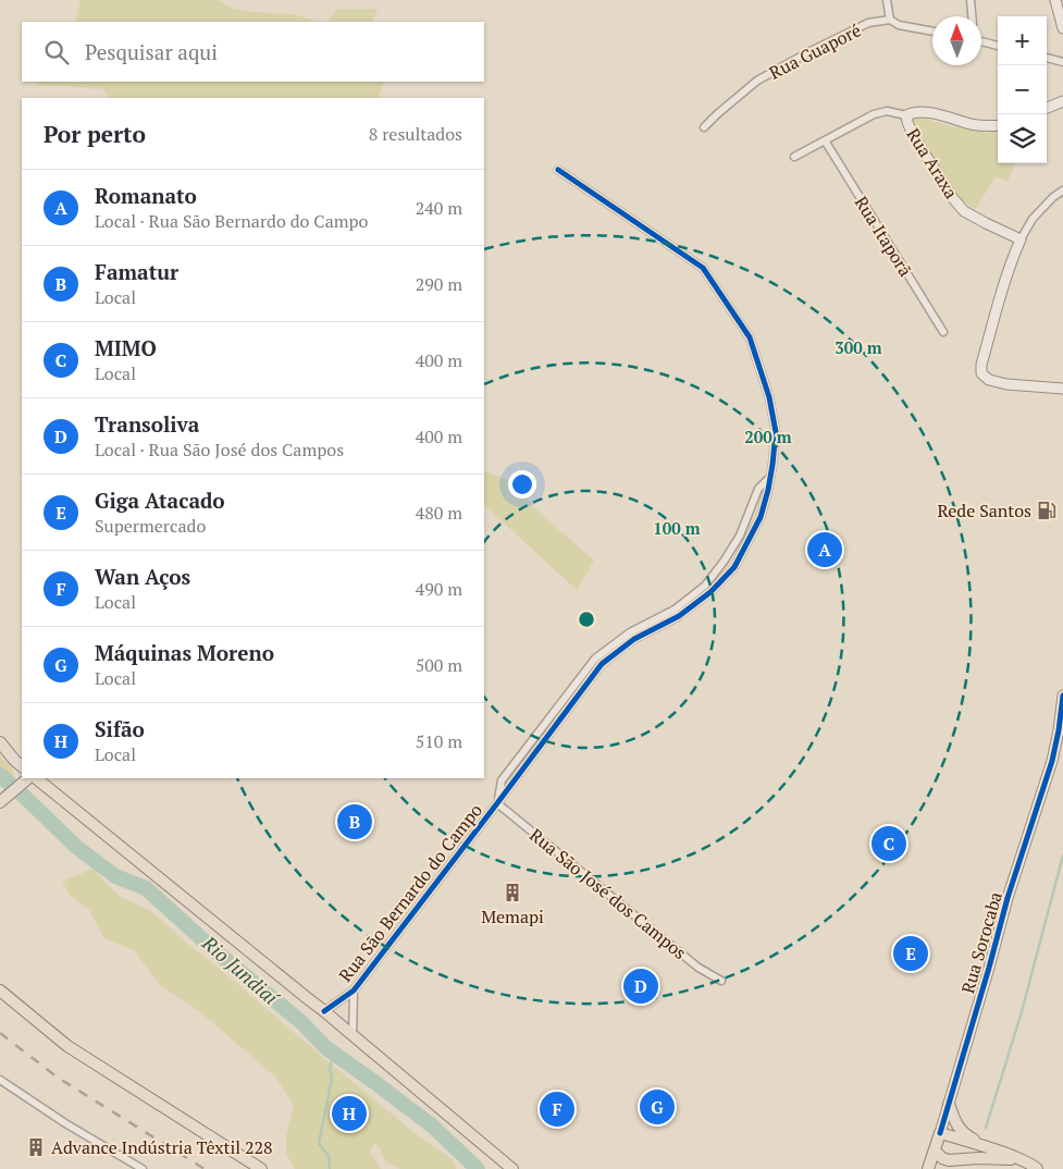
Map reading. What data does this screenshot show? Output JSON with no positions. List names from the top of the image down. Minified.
{"streets":{"main road":["Rua Sorocaba"],"street":["Rua Guaporé","Rua Araxa","Rua Itaporã","Rua São Bernardo do Campo","Rua São José dos Campos"]},"crossings":[["Rua São Bernardo do Campo","Rua São José dos Campos"]],"water":["Rio Jundiaí"],"places":{"fuel station":["Rede Santos"],"building":["Memapi","Advance Indústria Têxtil 228"]},"north":"top","page":{"map_buttons":["+","−"],"search":"Pesquisar aqui","heading":["Por perto","8 resultados"],"list":[{"mark":"A","name":"Romanato","note":"Local · Rua São Bernardo do Campo","value":"240 m"},{"mark":"B","name":"Famatur","note":"Local","value":"290 m"},{"mark":"C","name":"MIMO","note":"Local","value":"400 m"},{"mark":"D","name":"Transoliva","note":"Local · Rua São José dos Campos","value":"400 m"},{"mark":"E","name":"Giga Atacado","note":"Supermercado","value":"480 m"},{"mark":"F","name":"Wan Aços","note":"Local","value":"490 m"},{"mark":"G","name":"Máquinas Moreno","note":"Local","value":"500 m"},{"mark":"H","name":"Sifão","note":"Local","value":"510 m"}],"pins":["A","B","C","E","D","G","F","H"]},"rings":["300 m","200 m","100 m"]}
